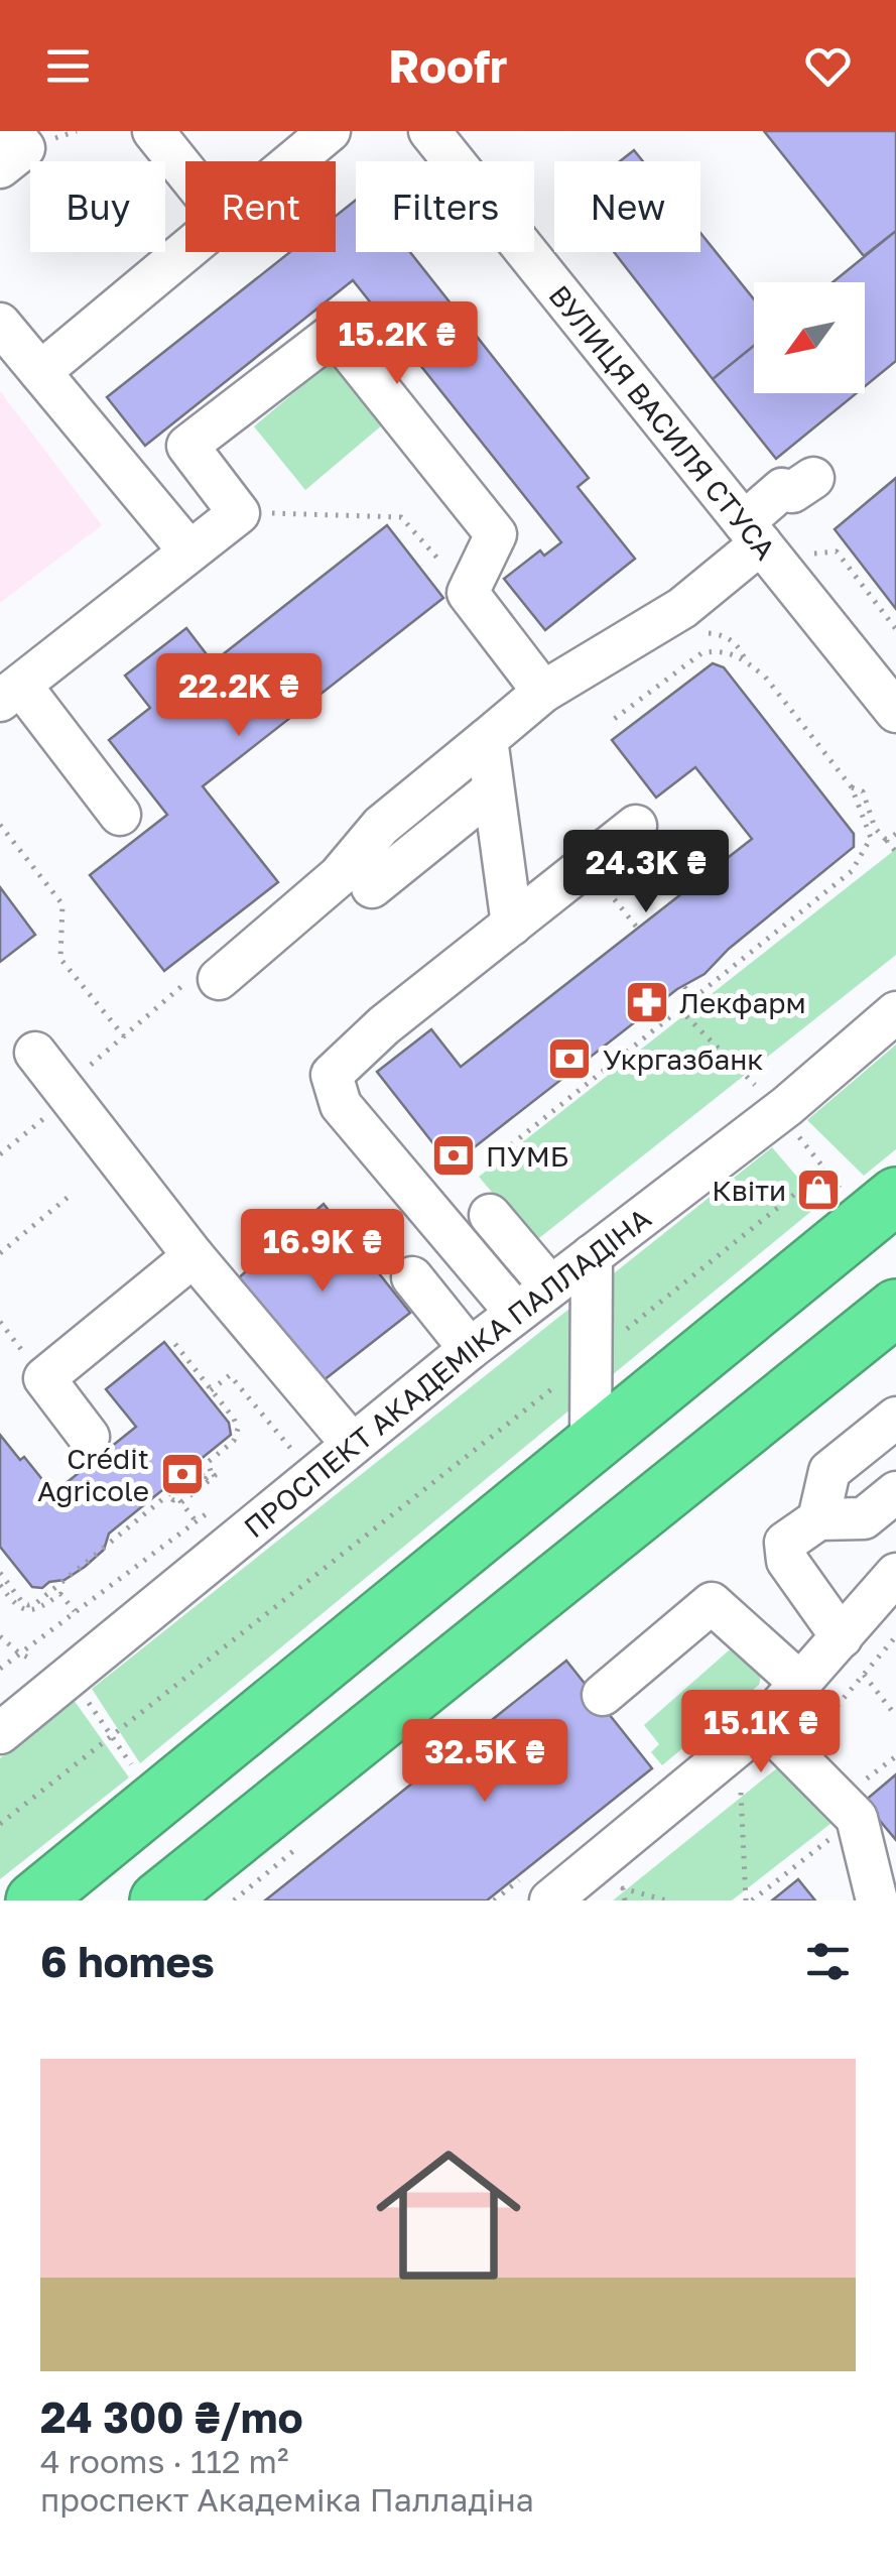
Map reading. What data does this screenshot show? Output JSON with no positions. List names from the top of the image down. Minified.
{"streets":{"street":["ВУЛИЦЯ ВАСИЛЯ СТУСА","ПРОСПЕКТ АКАДЕМІКА ПАЛЛАДІНА"]},"places":{"pharmacy":["Лекфарм"],"bank":["Укргазбанк","ПУМБ","Crédit Agricole"],"shop":["Квіти"]},"north":"bottom left","page":{"header":"Roofr","chip":["Buy","Rent","Filters","New"],"price":["15.2K ₴","22.2K ₴","24.3K ₴","16.9K ₴","15.1K ₴","32.5K ₴"],"heading":"6 homes","list":[{"name":"24 300 ₴/mo","note":"4 rooms · 112 m² · проспект Академіка Палладіна"}]}}
